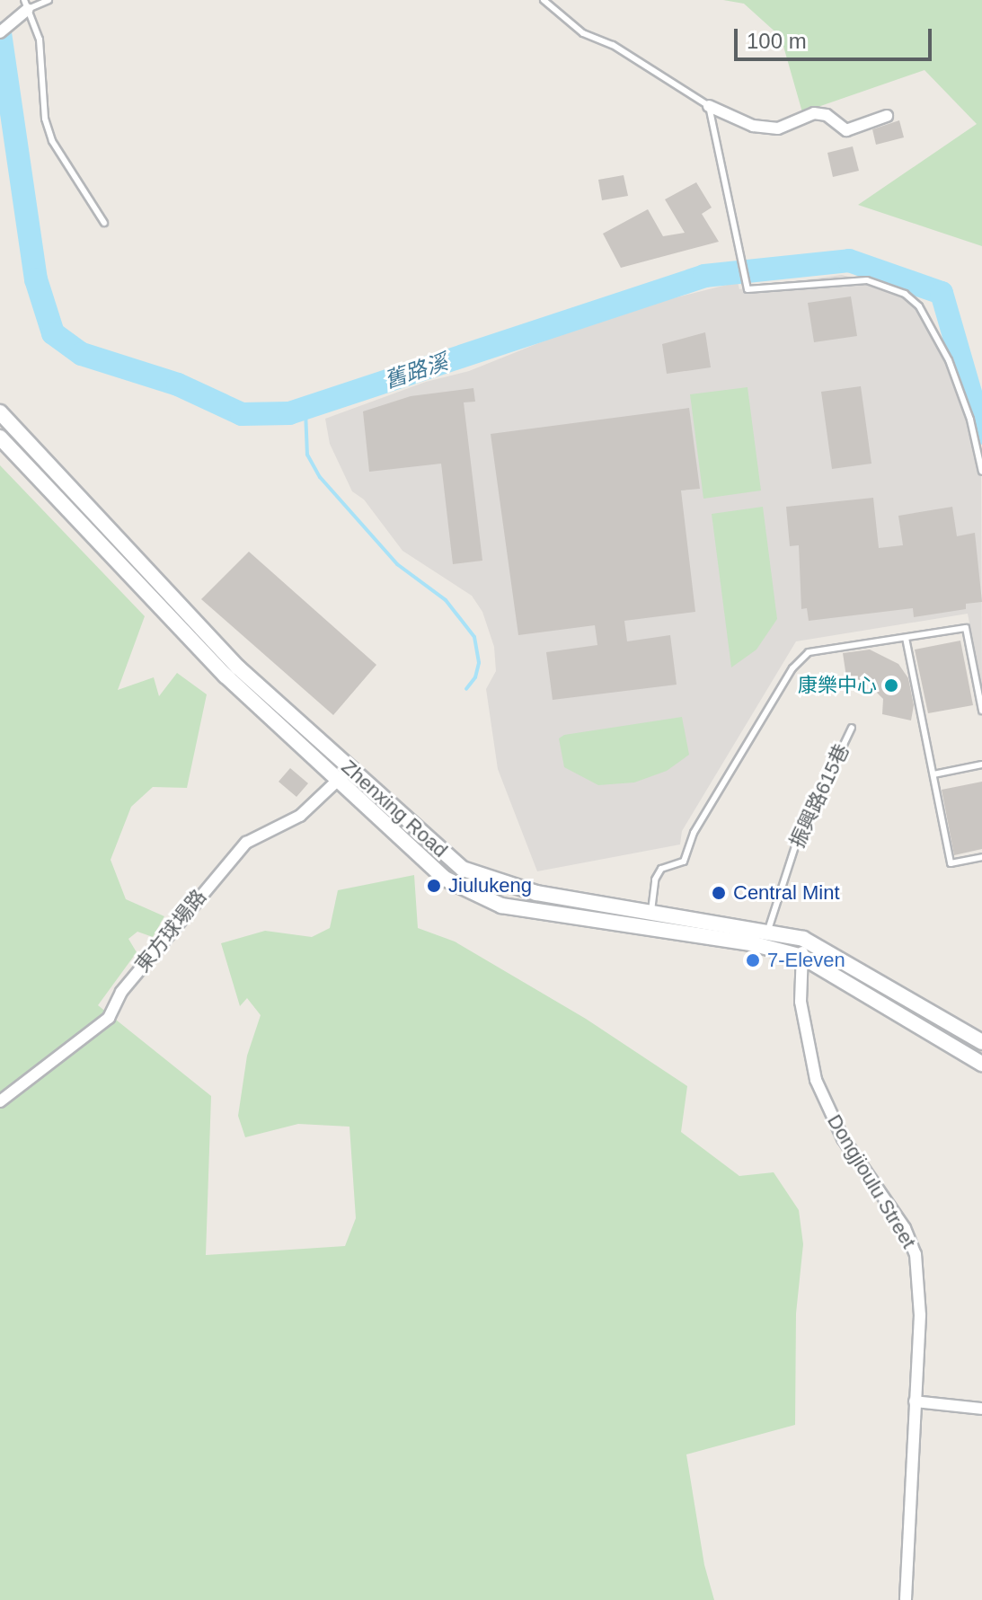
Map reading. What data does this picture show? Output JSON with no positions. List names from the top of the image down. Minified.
{"streets":{"street":["Zhenxing Road","東方球場路","Dongjioulu Street"],"lane":["振興路615巷"]},"crossings":[["振興路615巷","Zhenxing Road"],["Zhenxing Road","東方球場路"],["Zhenxing Road","Dongjioulu Street"]],"water":["舊路溪"],"places":["康樂中心","Jiulukeng","Central Mint","7-Eleven"],"scale_bar":"100 m"}
